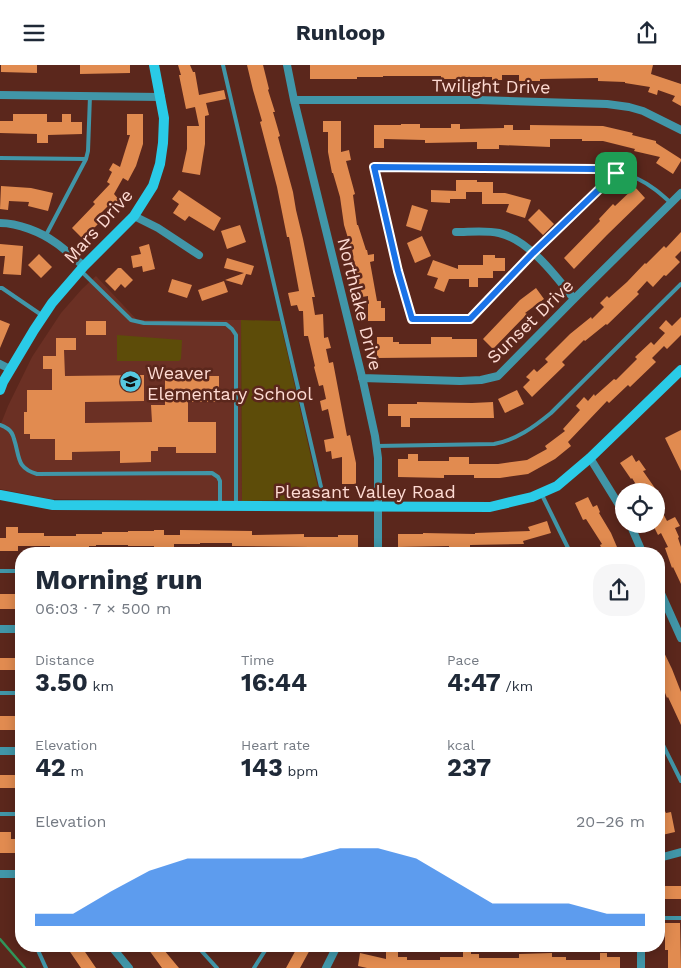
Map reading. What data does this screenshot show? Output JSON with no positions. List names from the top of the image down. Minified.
{"streets":{"street":["Twilight Drive","Mars Drive","Northlake Drive","Sunset Drive","Pleasant Valley Road"]},"crossings":[["Twilight Drive","Northlake Drive"],["Northlake Drive","Sunset Drive"],["Northlake Drive","Pleasant Valley Road"]],"places":{"school or university":["Weaver Elementary School"]},"page":{"header":"Runloop","heading":["Morning run","06:03 · 7 × 500 m"],"stats":[["Distance","3.50 km"],["Time","16:44"],["Pace","4:47 /km"],["Elevation","42 m"],["Heart rate","143 bpm"],["kcal","237"]],"chart":["Elevation","20–26 m"]}}
